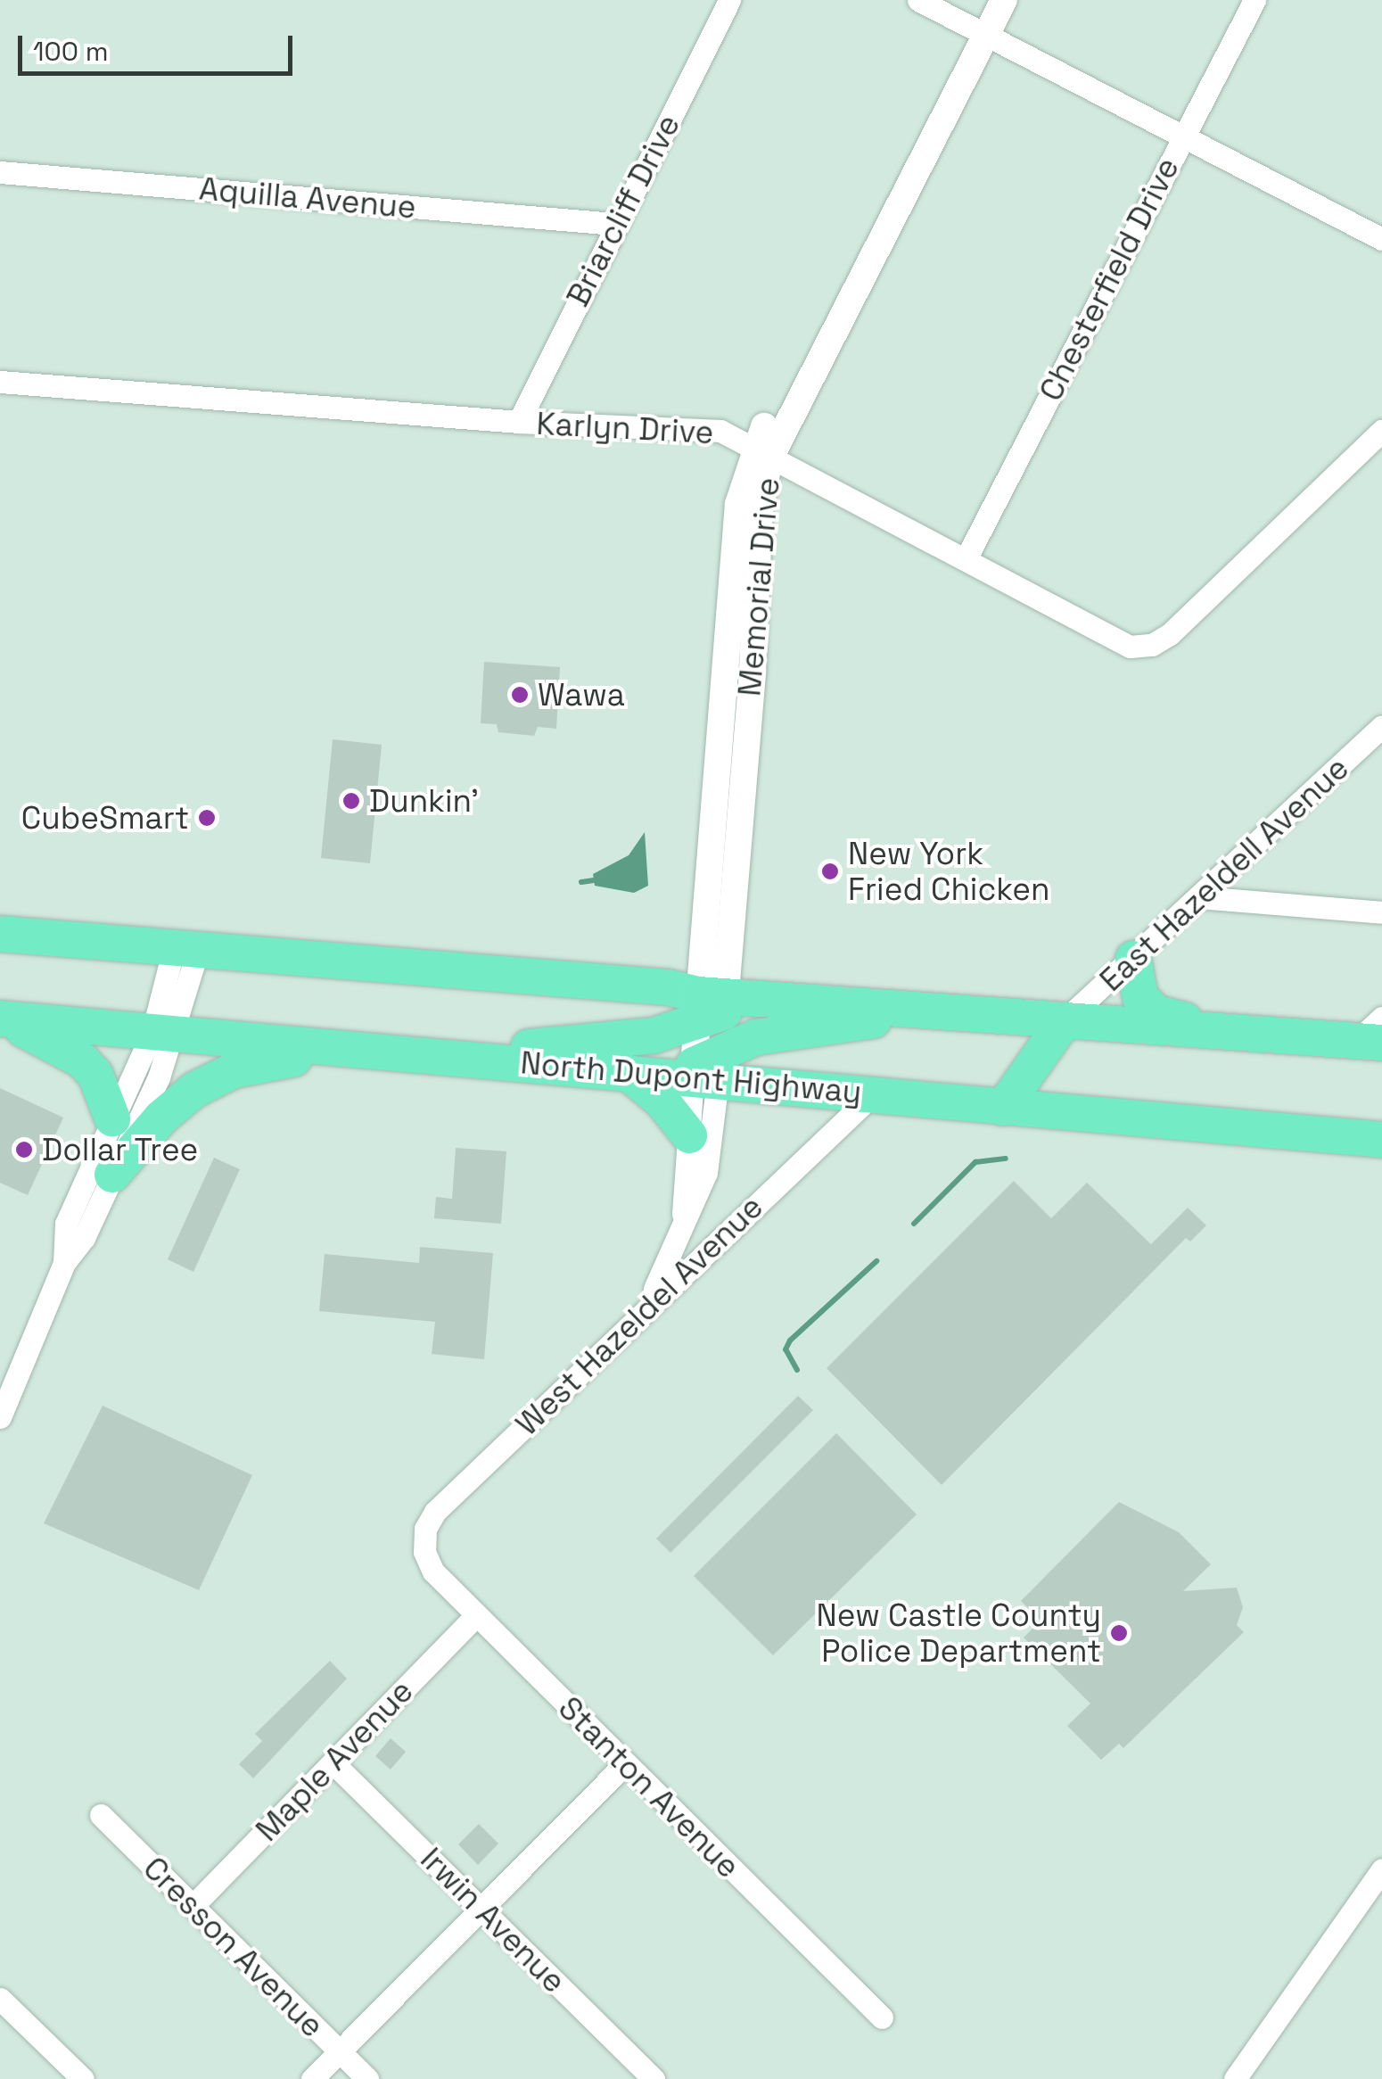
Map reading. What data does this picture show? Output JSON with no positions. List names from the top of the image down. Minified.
{"streets":{"highway":["North Dupont Highway"],"street":["Aquilla Avenue","Briarcliff Drive","Chesterfield Drive","Karlyn Drive","Memorial Drive","East Hazeldell Avenue","West Hazeldel Avenue","Maple Avenue","Stanton Avenue","Irwin Avenue","Cresson Avenue"]},"crossings":[["Aquilla Avenue","Briarcliff Drive"],["Briarcliff Drive","Karlyn Drive"],["Chesterfield Drive","Karlyn Drive"],["Karlyn Drive","Memorial Drive"],["Memorial Drive","North Dupont Highway"],["Memorial Drive","West Hazeldel Avenue"],["North Dupont Highway","West Hazeldel Avenue"],["West Hazeldel Avenue","Stanton Avenue"],["Maple Avenue","Stanton Avenue"],["Maple Avenue","Irwin Avenue"],["Maple Avenue","Cresson Avenue"]],"places":["Wawa","Dunkin'","CubeSmart","New York Fried Chicken","Dollar Tree","New Castle County Police Department"],"scale_bar":"100 m"}
